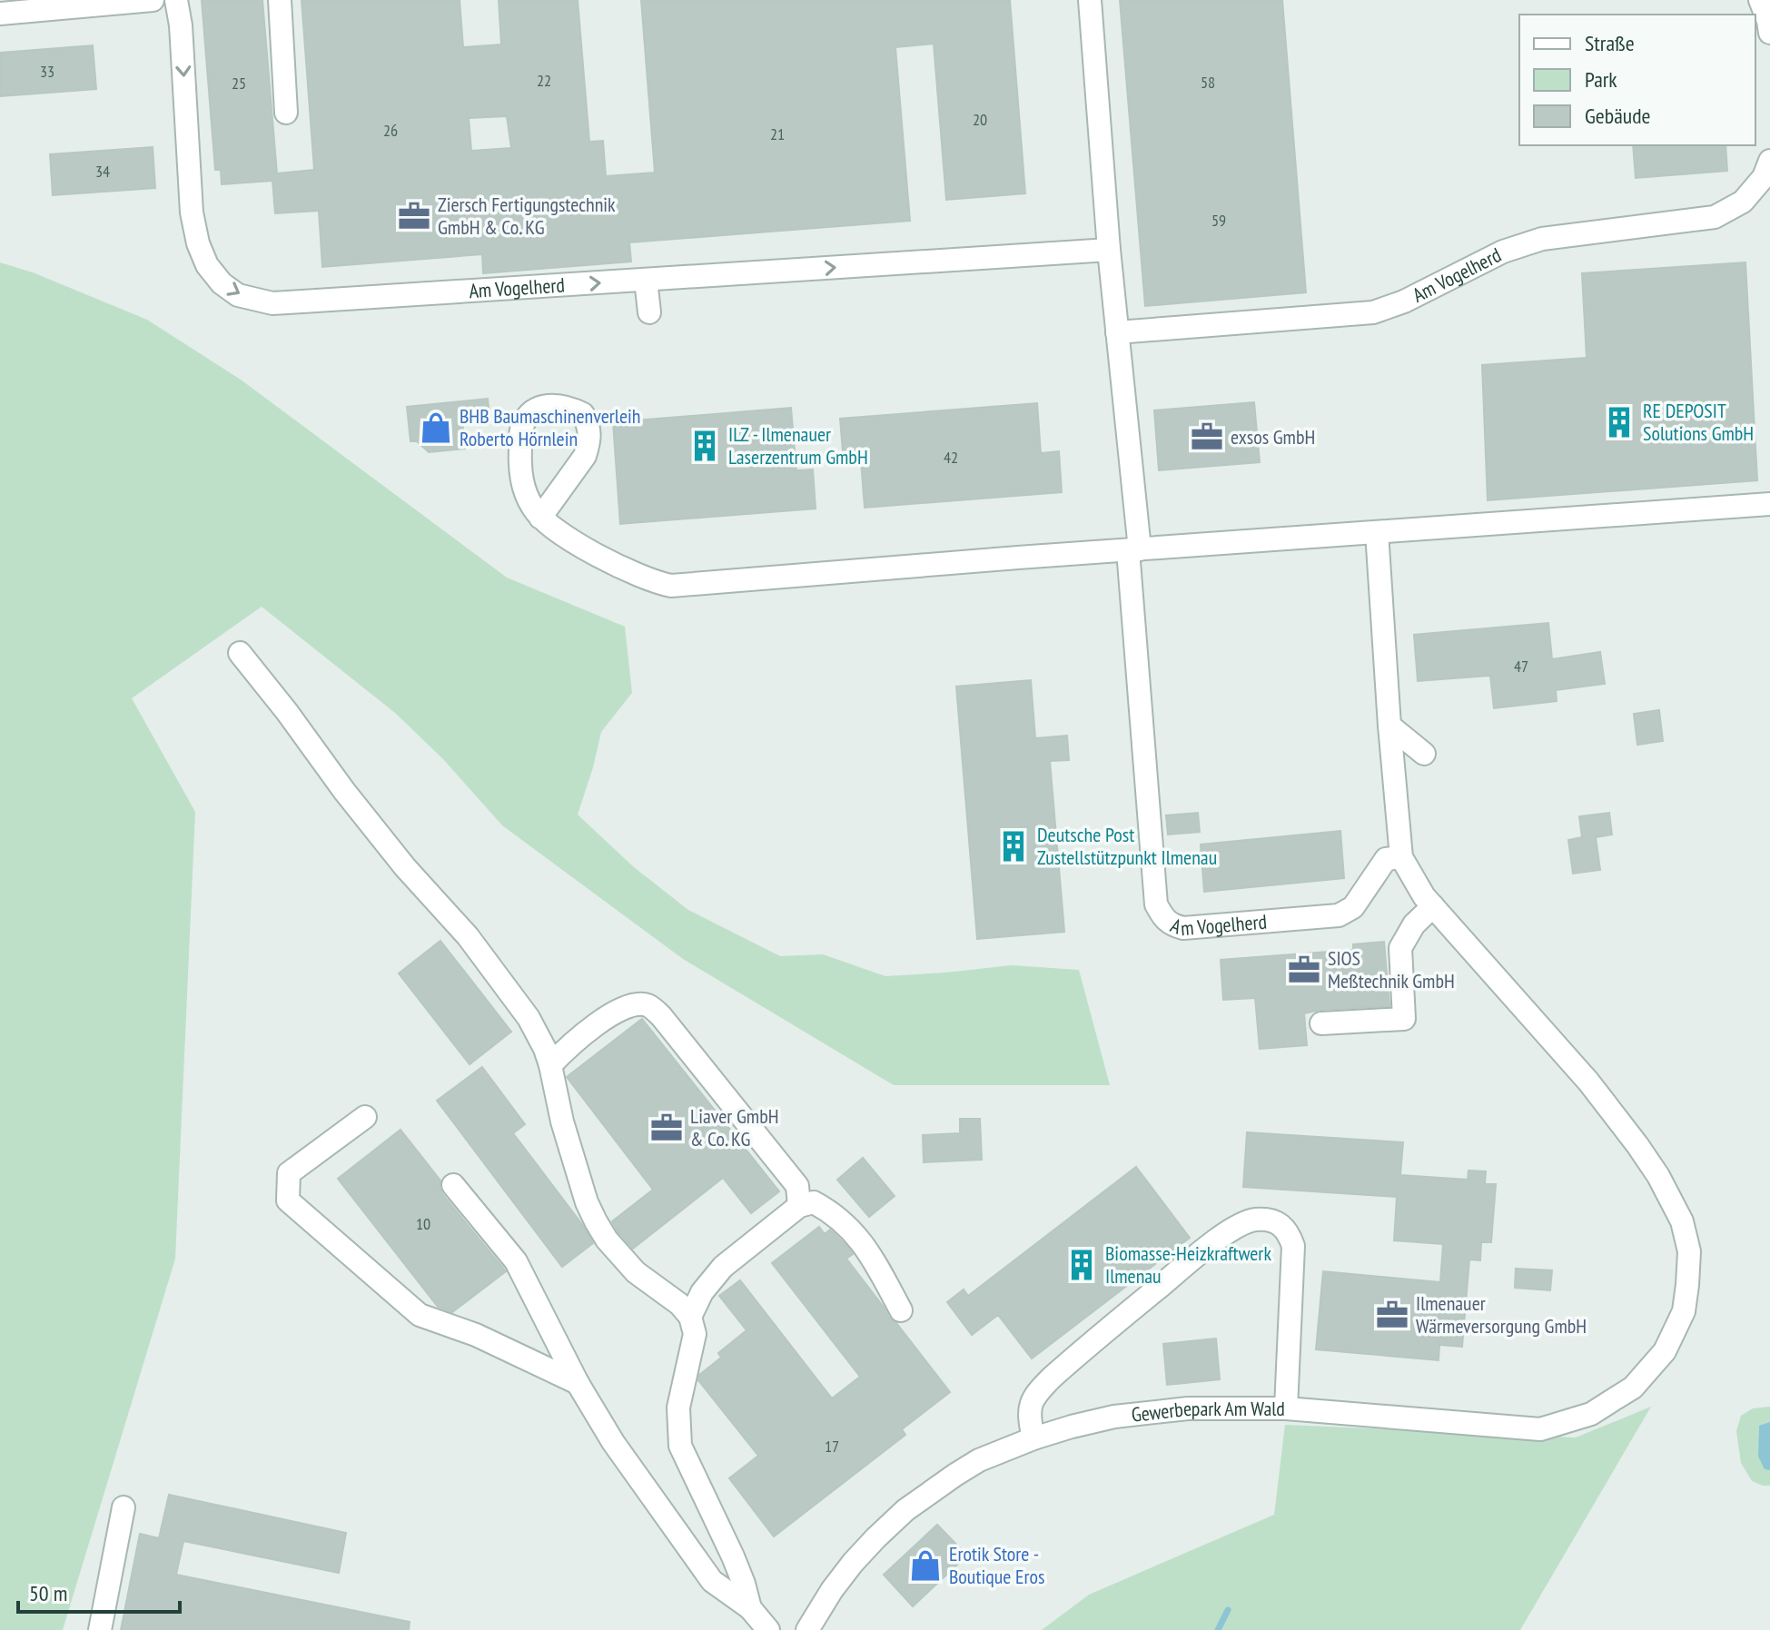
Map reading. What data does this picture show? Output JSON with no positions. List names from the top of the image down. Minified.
{"streets":{"street":["Am Vogelherd","Gewerbepark Am Wald"]},"places":{"office":["Ziersch Fertigungstechnik GmbH & Co. KG","exsos GmbH","SIOS Meßtechnik GmbH","Liaver GmbH & Co. KG","Ilmenauer Wärmeversorgung GmbH"],"building":["RE DEPOSIT Solutions GmbH","ILZ - Ilmenauer Laserzentrum GmbH","Deutsche Post Zustellstützpunkt Ilmenau","Biomasse-Heizkraftwerk Ilmenau"],"shop":["BHB Baumaschinenverleih Roberto Hörnlein","Erotik Store - Boutique Eros"]},"house_numbers":["33","22","58","25","20","26","21","34","59","42","47","10","17"],"legend":["Straße","Park","Gebäude"],"scale_bar":"50 m"}
